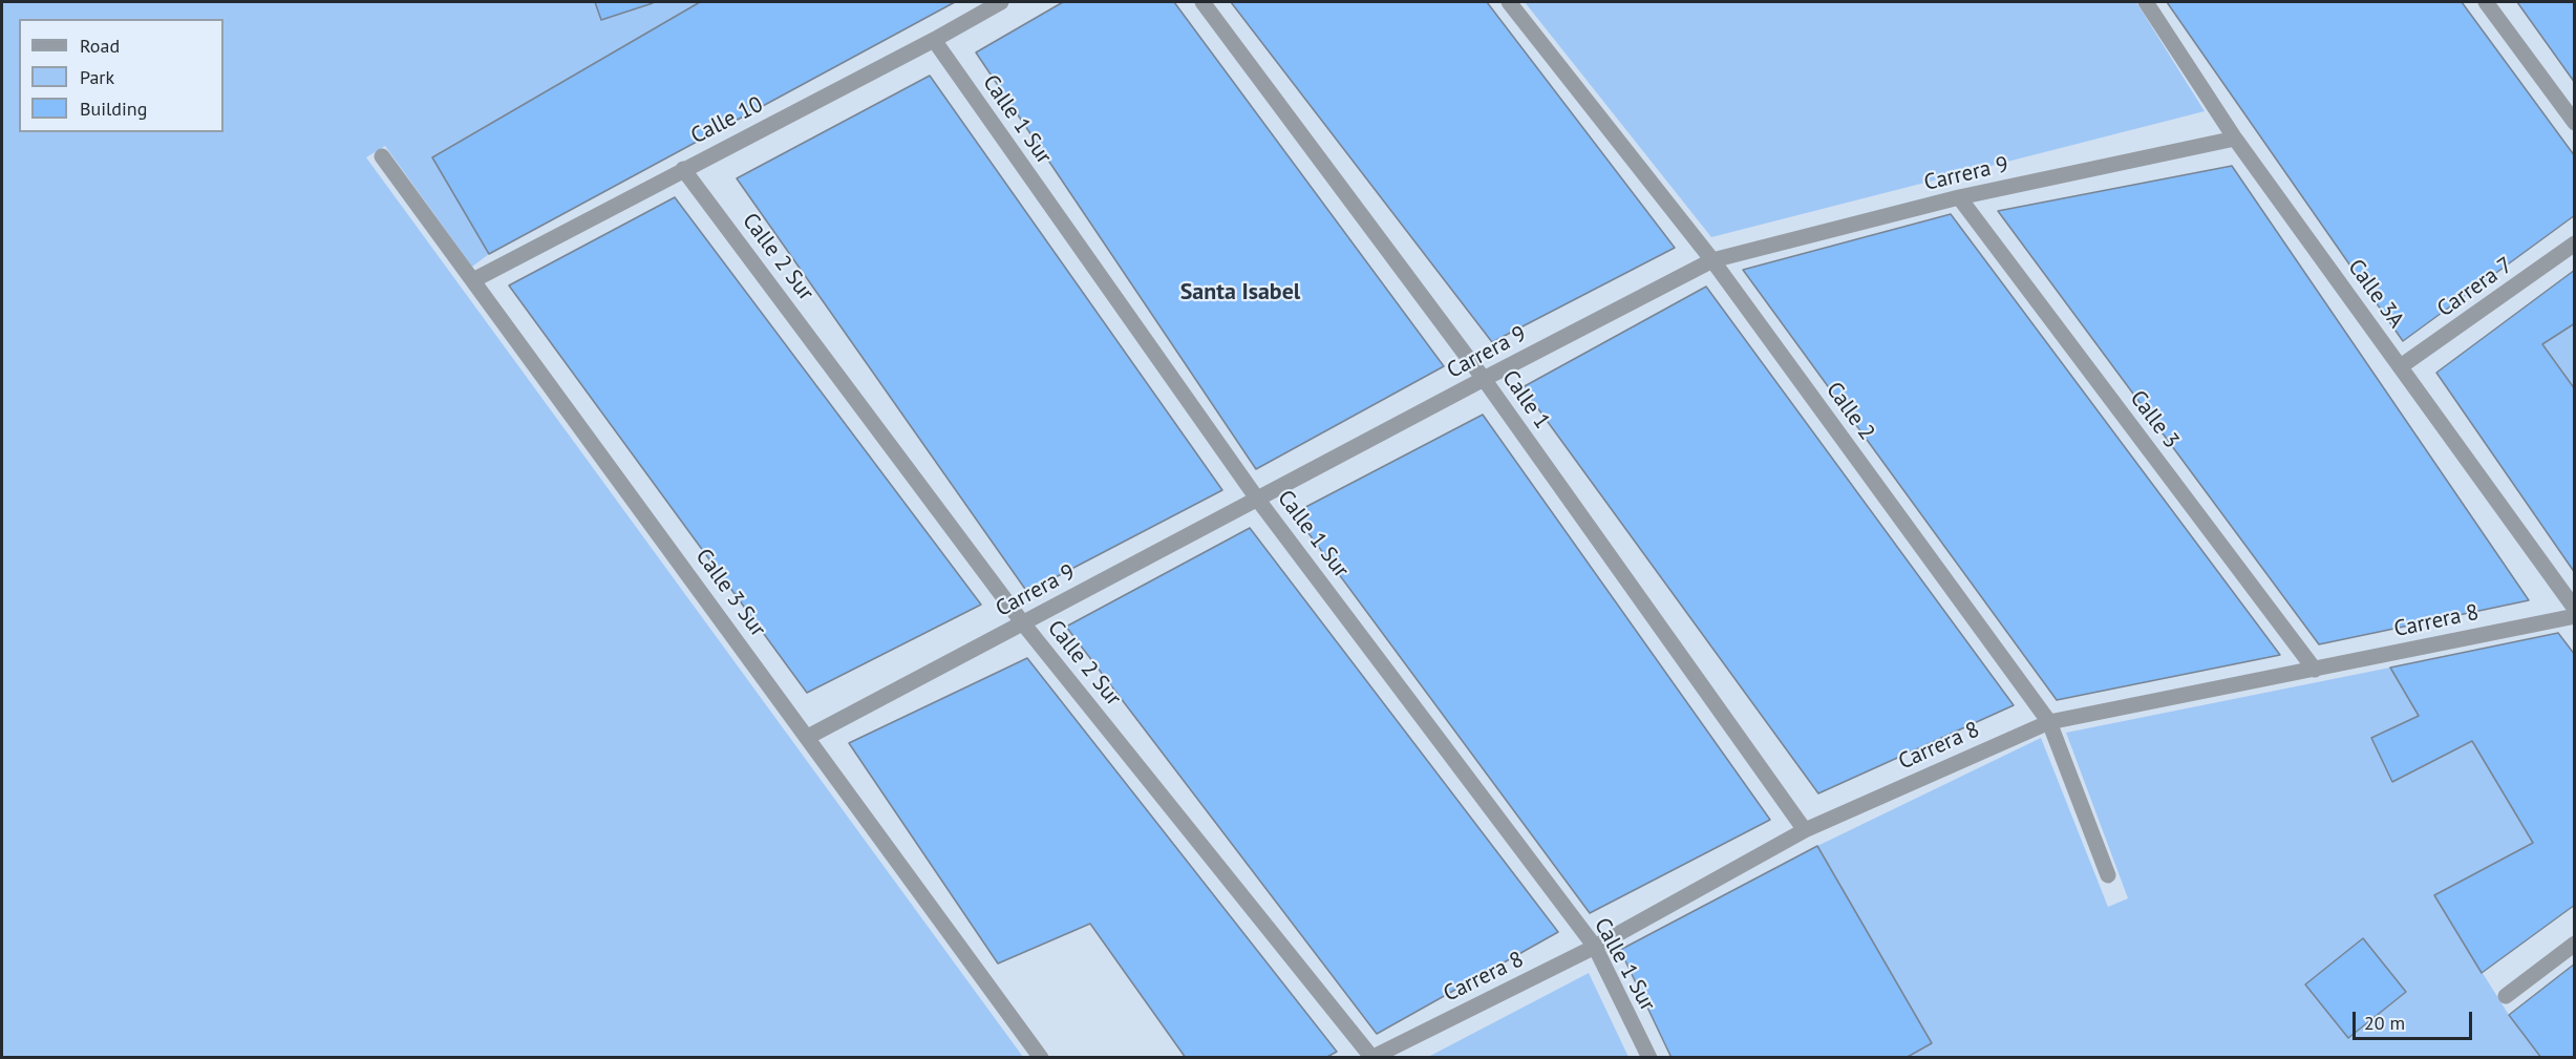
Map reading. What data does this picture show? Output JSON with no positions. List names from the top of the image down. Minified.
{"streets":{"street":["Calle 1 Sur","Calle 10","Carrera 9","Calle 2 Sur","Carrera 7","Calle 3A","Calle 1","Calle 2","Calle 3","Calle 3 Sur","Carrera 8"]},"crossings":[["Calle 1 Sur","Calle 10"],["Calle 1 Sur","Carrera 9"],["Calle 1 Sur","Carrera 8"],["Calle 10","Calle 2 Sur"],["Calle 10","Calle 3 Sur"],["Carrera 9","Calle 2 Sur"],["Carrera 9","Calle 3A"],["Carrera 9","Calle 1"],["Carrera 9","Calle 2"],["Carrera 9","Calle 3"],["Carrera 9","Calle 3 Sur"],["Calle 2 Sur","Carrera 8"],["Carrera 7","Calle 3A"],["Calle 1","Carrera 8"],["Calle 2","Carrera 8"],["Calle 3","Carrera 8"]],"districts":["Santa Isabel"],"legend":["Road","Park","Building"],"scale_bar":"20 m"}
